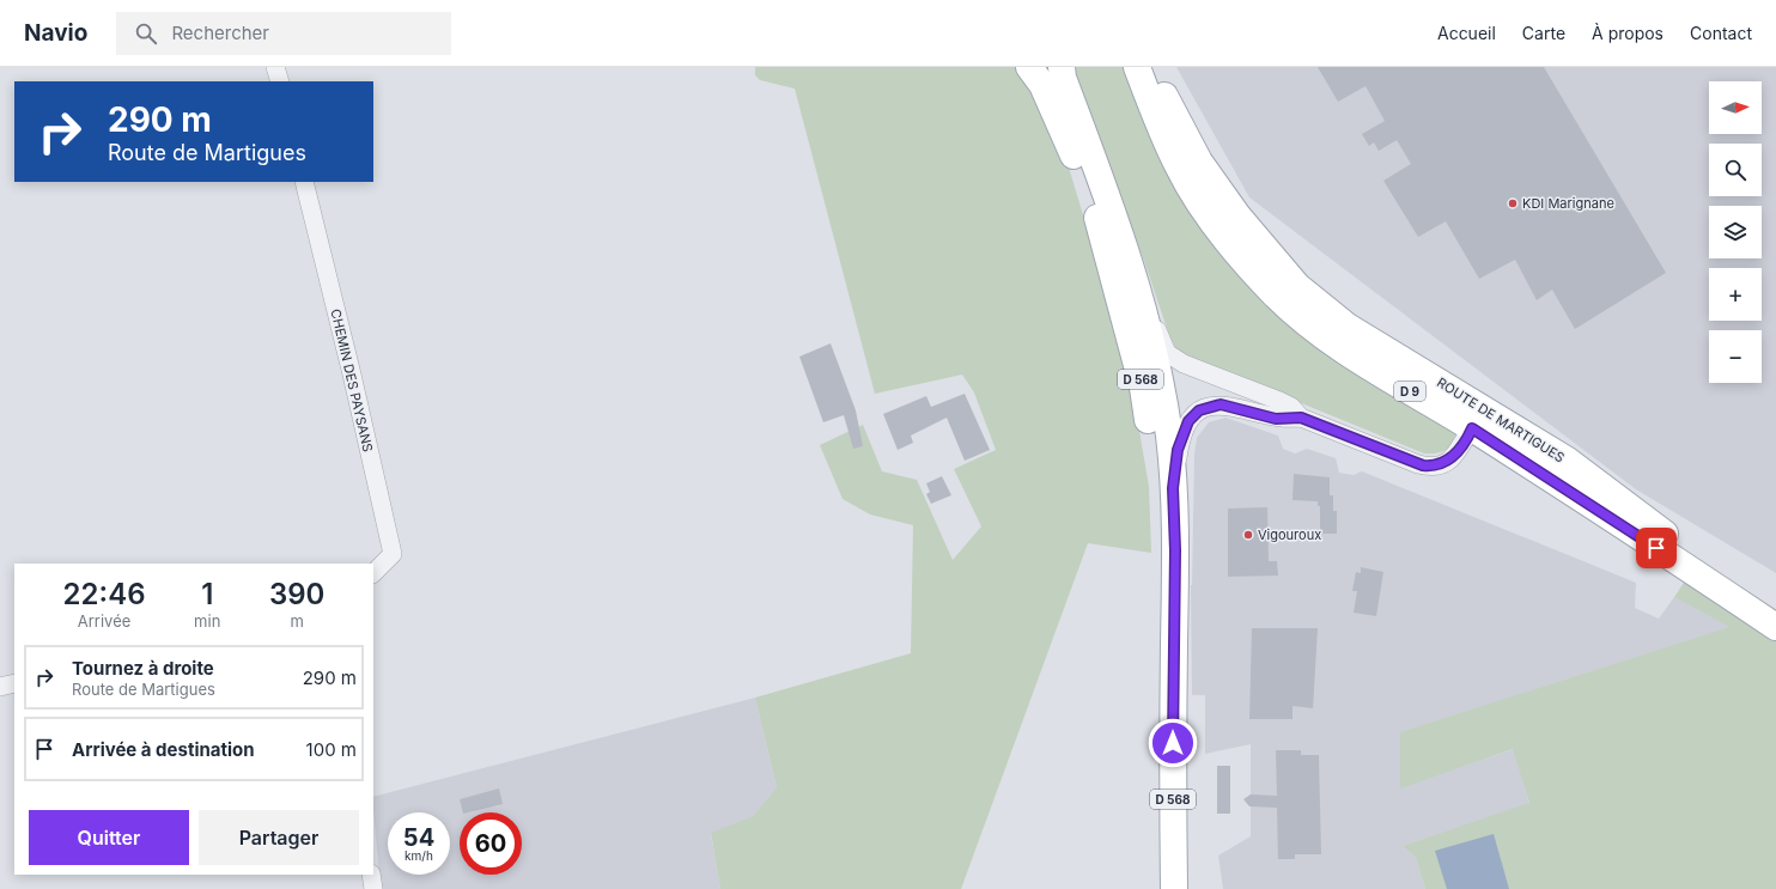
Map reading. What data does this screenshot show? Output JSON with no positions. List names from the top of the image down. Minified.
{"streets":{"main road":["D 568","D 9","ROUTE DE MARTIGUES"],"street":["CHEMIN DES PAYSANS"]},"places":["KDI Marignane","Vigouroux"],"north":"right","page":{"header":"Navio","search":"Rechercher","nav":["Accueil","Carte","À propos","Contact"],"map_buttons":["+","−"],"turn":["290 m","Route de Martigues"],"eta":["22:46","Arrivée","1","min","390","m"],"list":[{"name":"Tournez à droite","note":"Route de Martigues","value":"290 m"},{"name":"Arrivée à destination","value":"100 m"}],"buttons":["Quitter","Partager"],"speed":"54 km/h","limit":"60"}}
